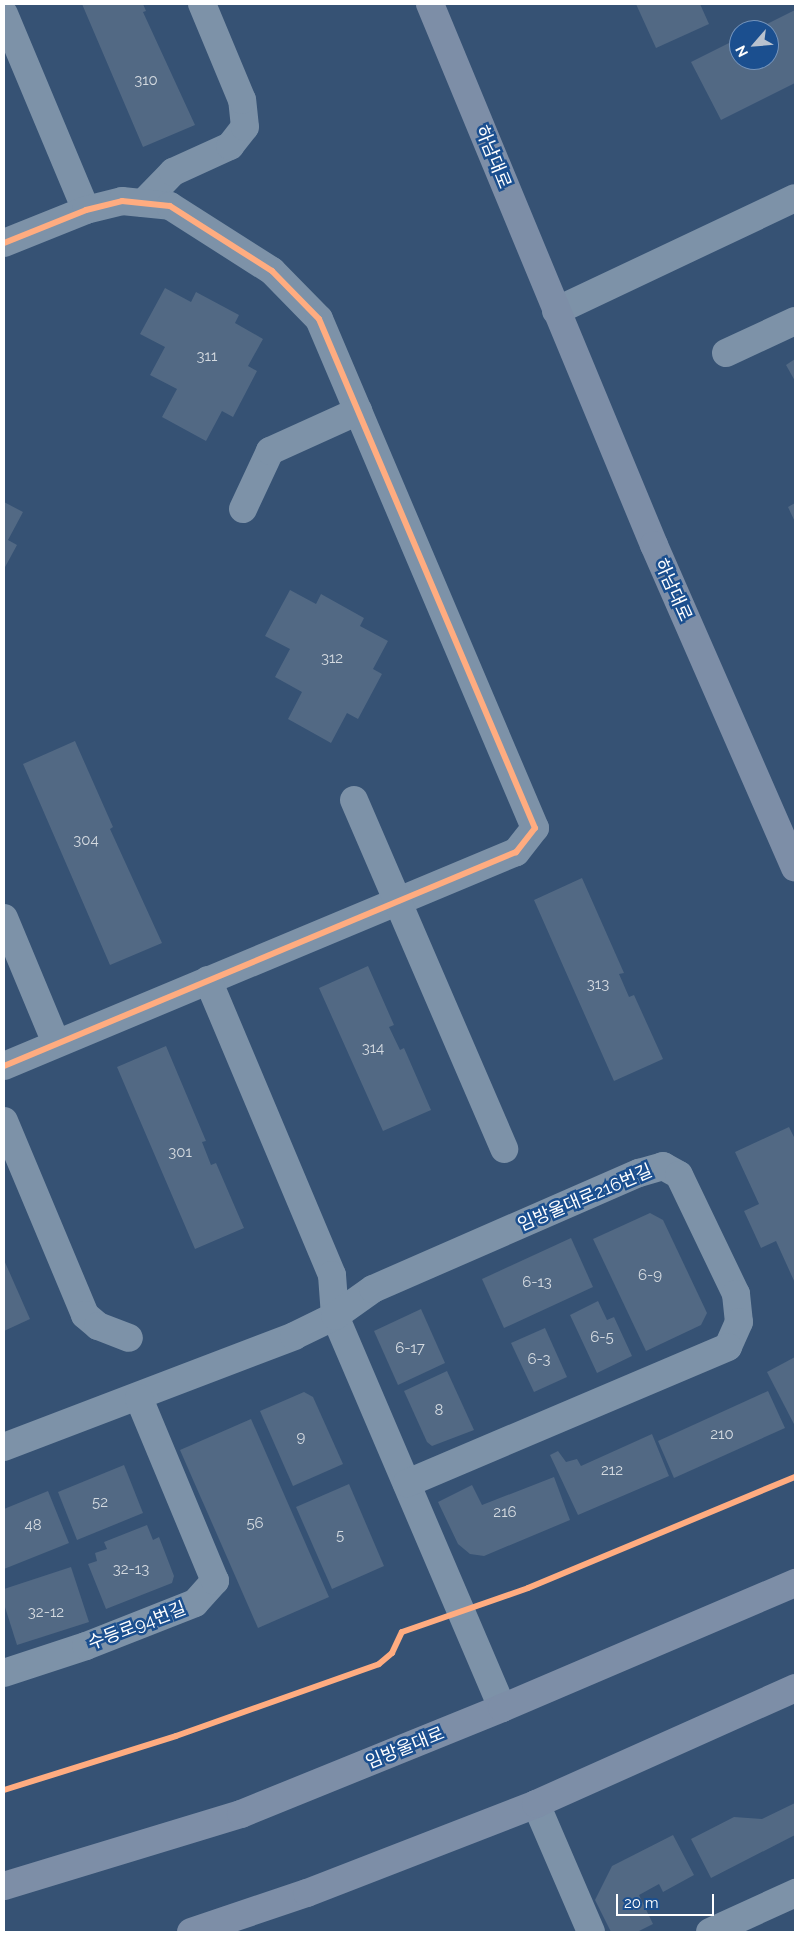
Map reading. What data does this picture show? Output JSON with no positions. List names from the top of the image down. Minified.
{"streets":{"main road":["하남대로","임방울대로"],"street":["임방울대로216번길","수등로94번길"]},"house_numbers":["310","311","312","304","313","314","301","6-9","6-13","6-5","6-17","6-3","8","210","9","212","52","216","56","48","5","32-13","32-12"],"scale_bar":"20 m","north":"bottom left"}
